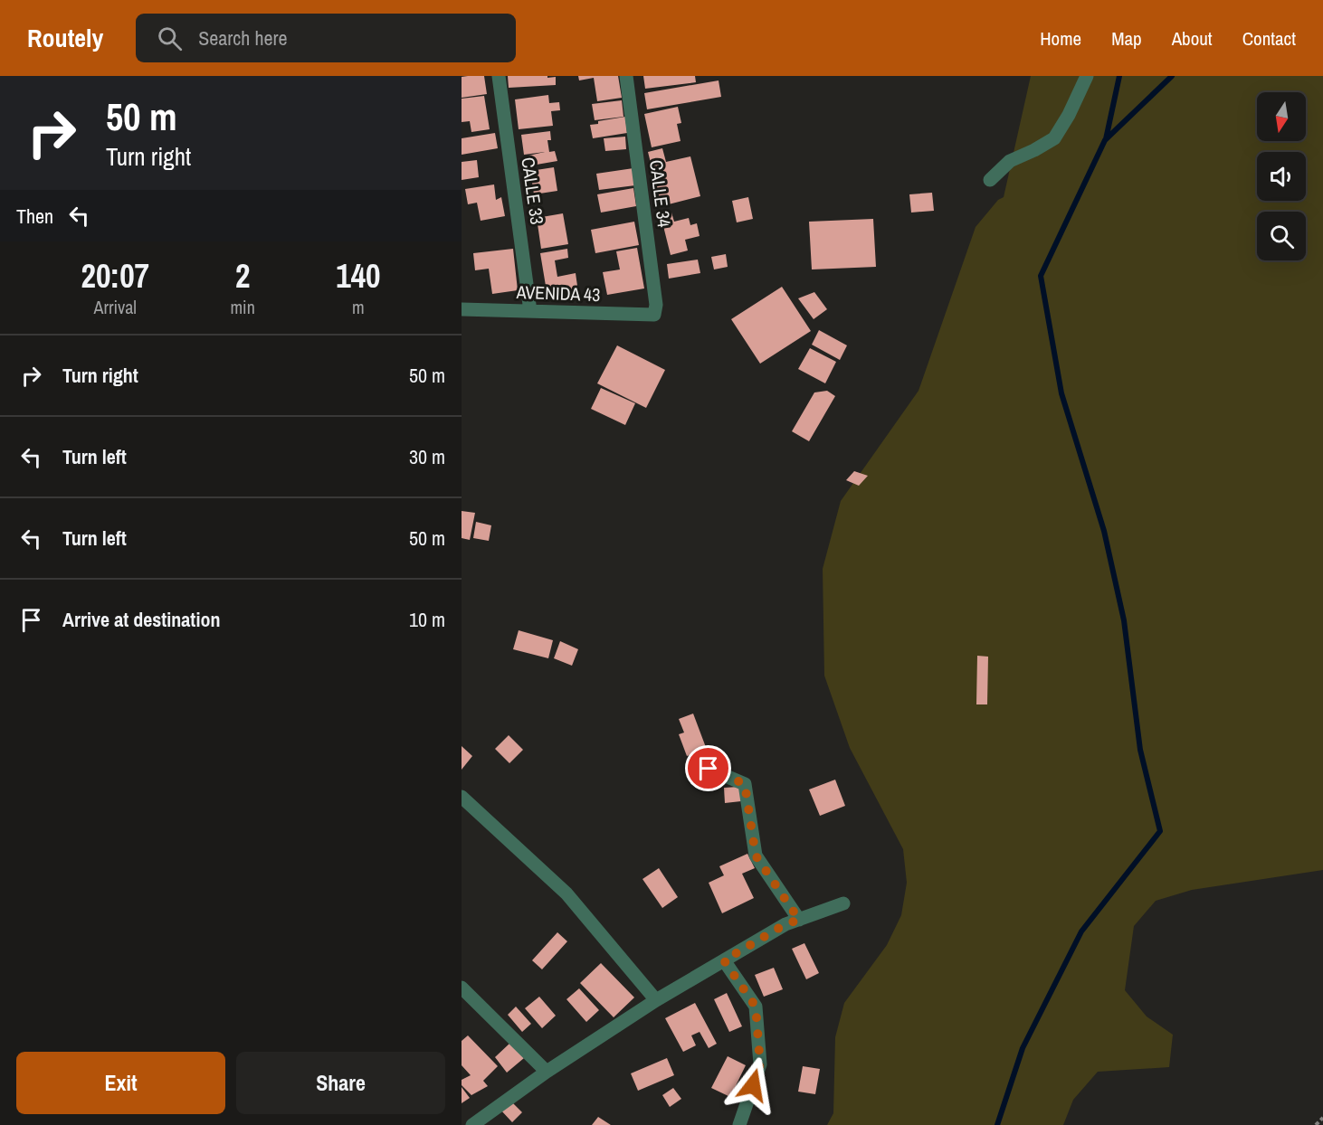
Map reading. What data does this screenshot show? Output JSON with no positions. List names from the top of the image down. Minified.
{"streets":{"street":["CALLE 33","CALLE 34","AVENIDA 43"]},"crossings":[["CALLE 33","AVENIDA 43"],["CALLE 34","AVENIDA 43"]],"north":"bottom","page":{"header":"Routely","search":"Search here","nav":["Home","Map","About","Contact"],"turn":["50 m","Turn right"],"then":"Then","eta":["20:07","Arrival","2","min","140","m"],"list":[{"name":"Turn right","value":"50 m"},{"name":"Turn left","value":"30 m"},{"name":"Turn left","value":"50 m"},{"name":"Arrive at destination","value":"10 m"}],"buttons":["Exit","Share"]}}
